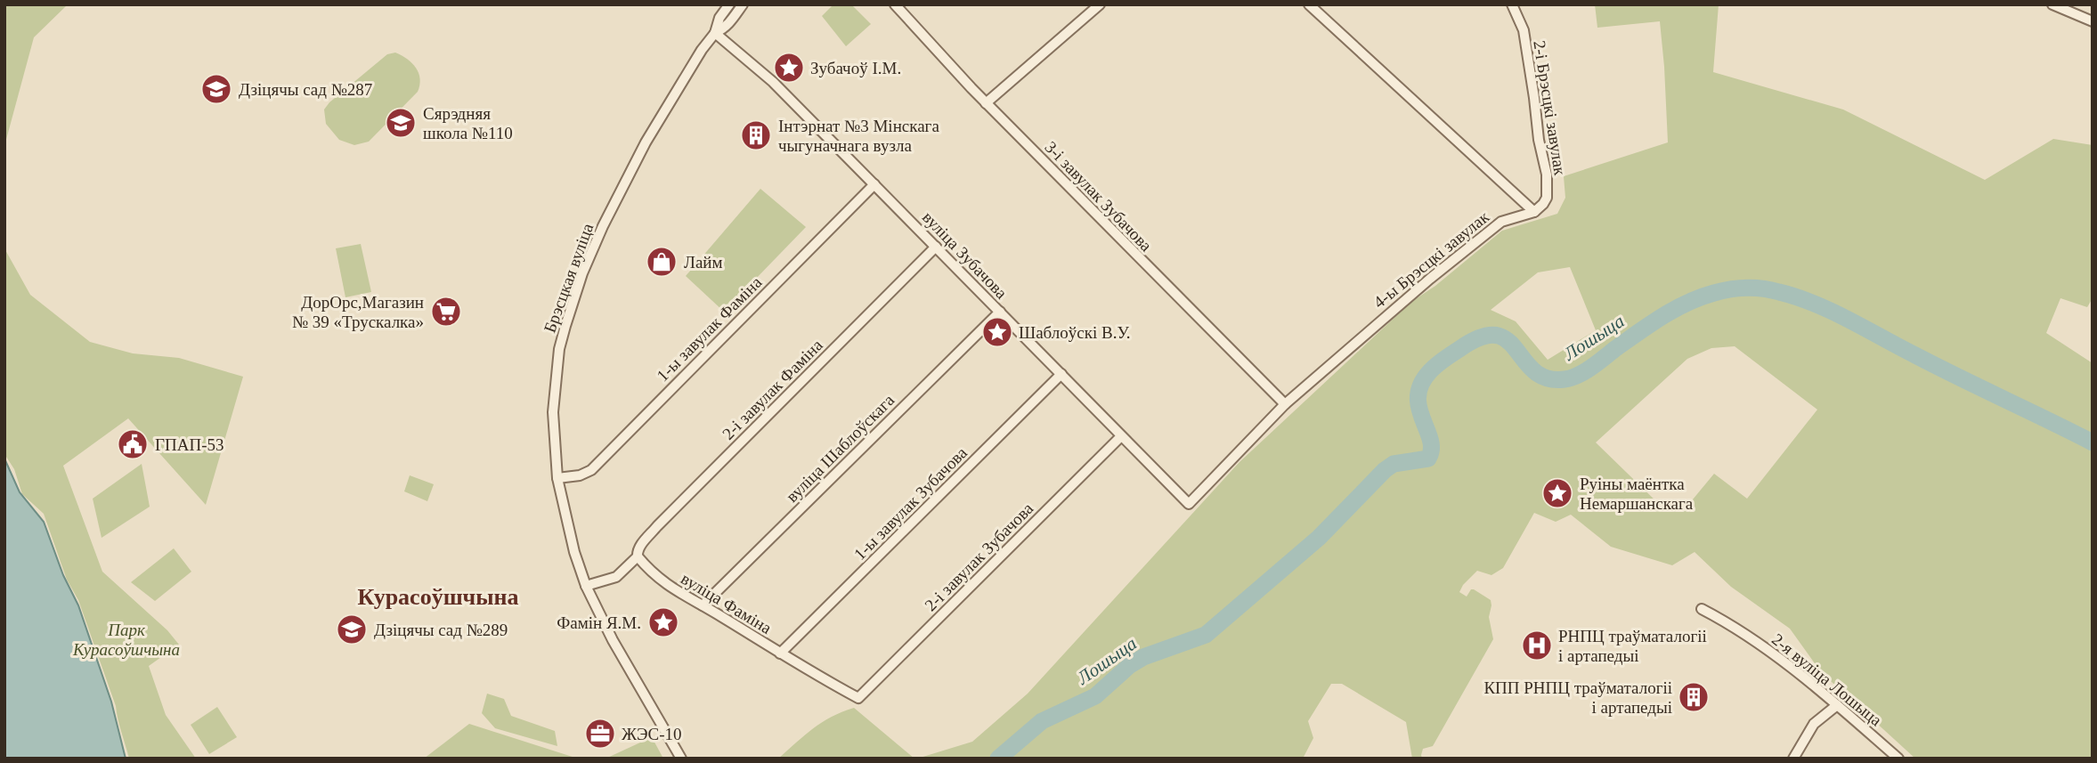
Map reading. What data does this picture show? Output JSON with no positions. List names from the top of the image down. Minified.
{"streets":{"street":["2-і Брэсцкі завулак","3-і завулак Зубачова","вуліца Зубачова","4-ы Брэсцкі завулак","Брэсцкая вуліца","1-ы завулак Фаміна","2-і завулак Фаміна","вуліца Шаблоўскага","1-ы завулак Зубачова","2-і завулак Зубачова","вуліца Фаміна","2-я вуліца Лошыца"]},"crossings":[["2-і Брэсцкі завулак","4-ы Брэсцкі завулак"],["3-і завулак Зубачова","4-ы Брэсцкі завулак"],["вуліца Зубачова","4-ы Брэсцкі завулак"],["вуліца Зубачова","Брэсцкая вуліца"],["вуліца Зубачова","1-ы завулак Фаміна"],["вуліца Зубачова","2-і завулак Фаміна"],["вуліца Зубачова","вуліца Шаблоўскага"],["вуліца Зубачова","1-ы завулак Зубачова"],["вуліца Зубачова","2-і завулак Зубачова"],["Брэсцкая вуліца","1-ы завулак Фаміна"],["2-і завулак Фаміна","вуліца Фаміна"],["вуліца Шаблоўскага","вуліца Фаміна"],["1-ы завулак Зубачова","вуліца Фаміна"],["2-і завулак Зубачова","вуліца Фаміна"]],"districts":["Курасоўшчына"],"water":["Лошыца"],"parks":["Парк Курасоўшчына"],"places":{"place":["Зубачоў І.М.","Шаблоўскі В.У.","Руіны маёнтка Немаршанскага","Фамін Я.М."],"school or university":["Дзіцячы сад №287","Сярэдняя школа №110","Дзіцячы сад №289"],"building":["Інтэрнат №3 Мінскага чыгуначнага вузла","КПП РНПЦ траўматалогіі і артапедыі"],"shop":["Лайм"],"supermarket":["ДорОрс,Магазин № 39 «Трускалка»"],"public building":["ГПАП-53"],"hospital":["РНПЦ траўматалогіі і артапедыі"],"office":["ЖЭС-10"]}}
